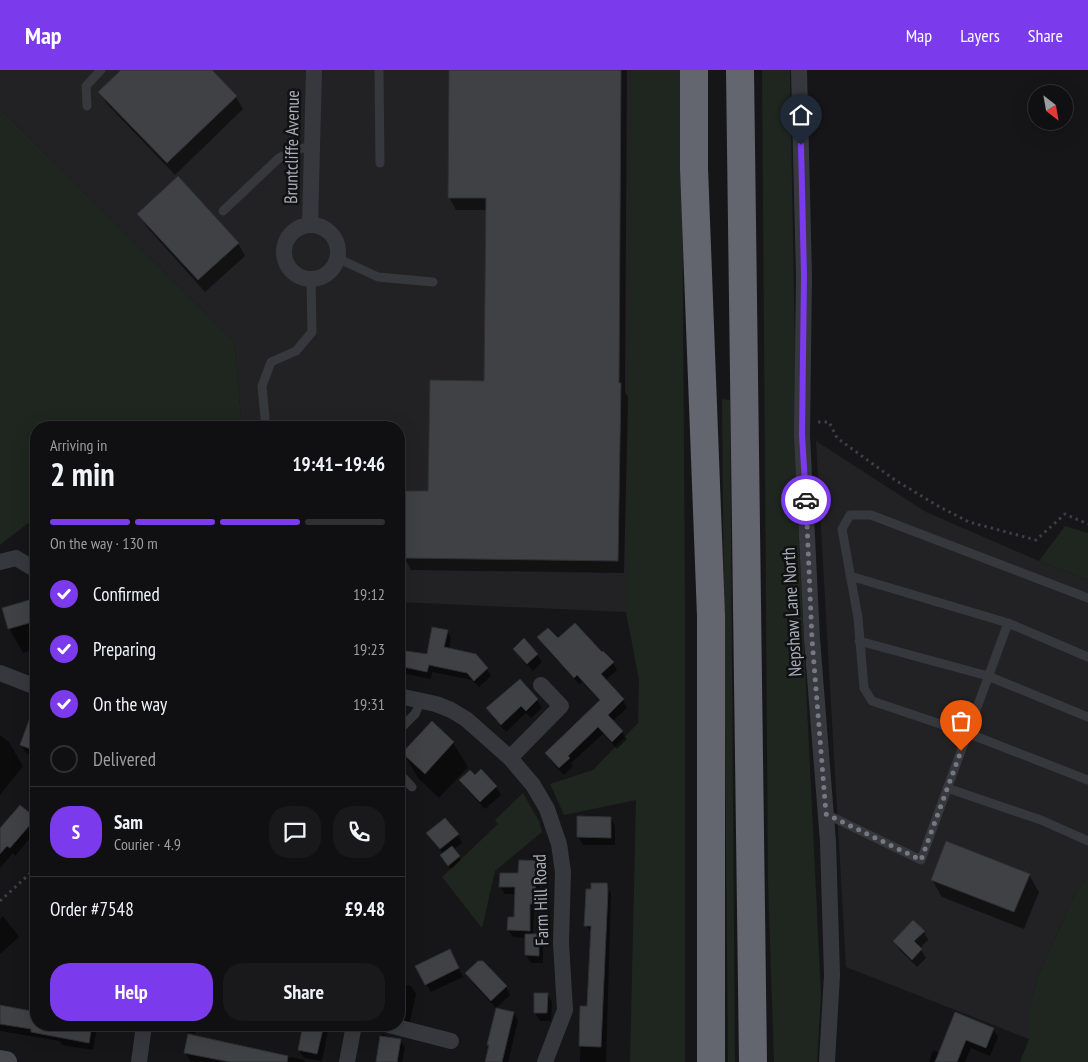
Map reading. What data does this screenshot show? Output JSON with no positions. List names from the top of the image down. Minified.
{"streets":{"street":["Bruntcliffe Avenue","Nepshaw Lane North","Farm Hill Road"]},"north":"bottom right","page":{"header":"Map","nav":["Map","Layers","Share"],"heading":["2 min","Arriving in","19:41–19:46"],"panel":["Sam","Courier · 4.9","Order #7548","£9.48"],"bar":"On the way · 130 m","list":[["Confirmed","19:12"],["Preparing","19:23"],["On the way","19:31"],"Delivered"],"round":"S","buttons":["Help","Share"]}}
